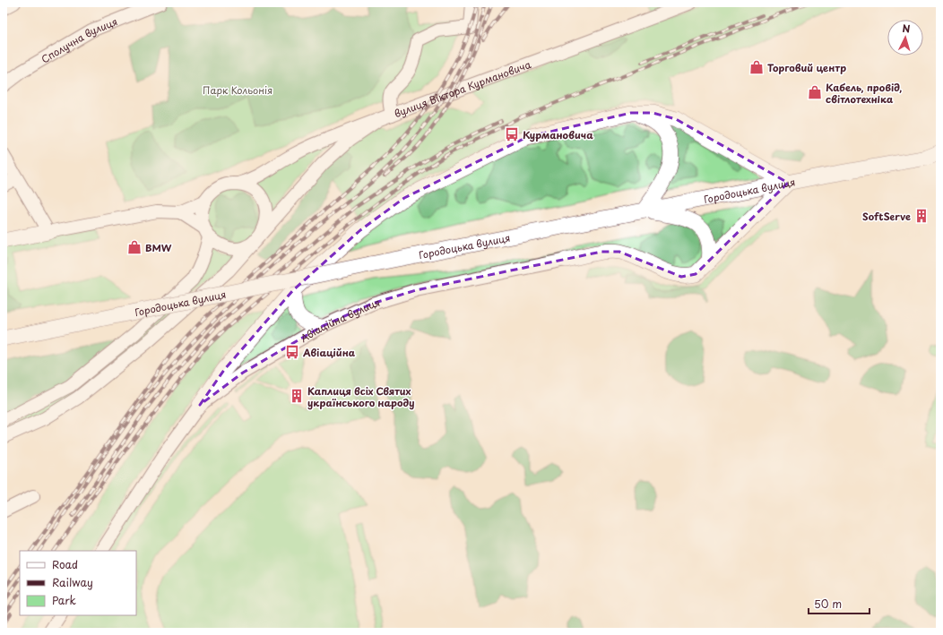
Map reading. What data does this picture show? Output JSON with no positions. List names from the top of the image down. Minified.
{"streets":{"main road":["Городоцька вулиця"],"street":["Сполучна вулиця","вулиця Віктора Курмановича","Авіаційна вулиця"]},"parks":["Парк Кольонія"],"places":{"shop":["Торговий центр","Кабель, провід, світлотехніка","BMW"],"bus stop":["Курмановича","Авіаційна"],"building":["SoftServe","Каплиця всіх Святих українського народу"]},"legend":["Road","Railway","Park"],"scale_bar":"50 m","north":"top"}
